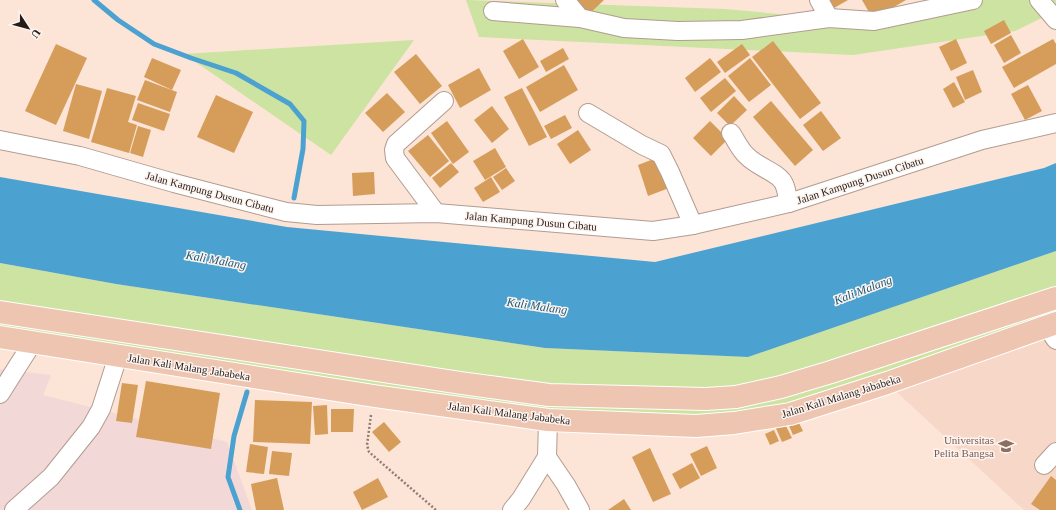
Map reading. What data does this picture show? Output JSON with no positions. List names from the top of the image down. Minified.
{"streets":{"main road":["Jalan Kali Malang Jababeka"],"street":["Jalan Kampung Dusun Cibatu"]},"water":["Kali Malang"],"places":{"school or university":["Universitas Pelita Bangsa"]},"north":"bottom right"}
